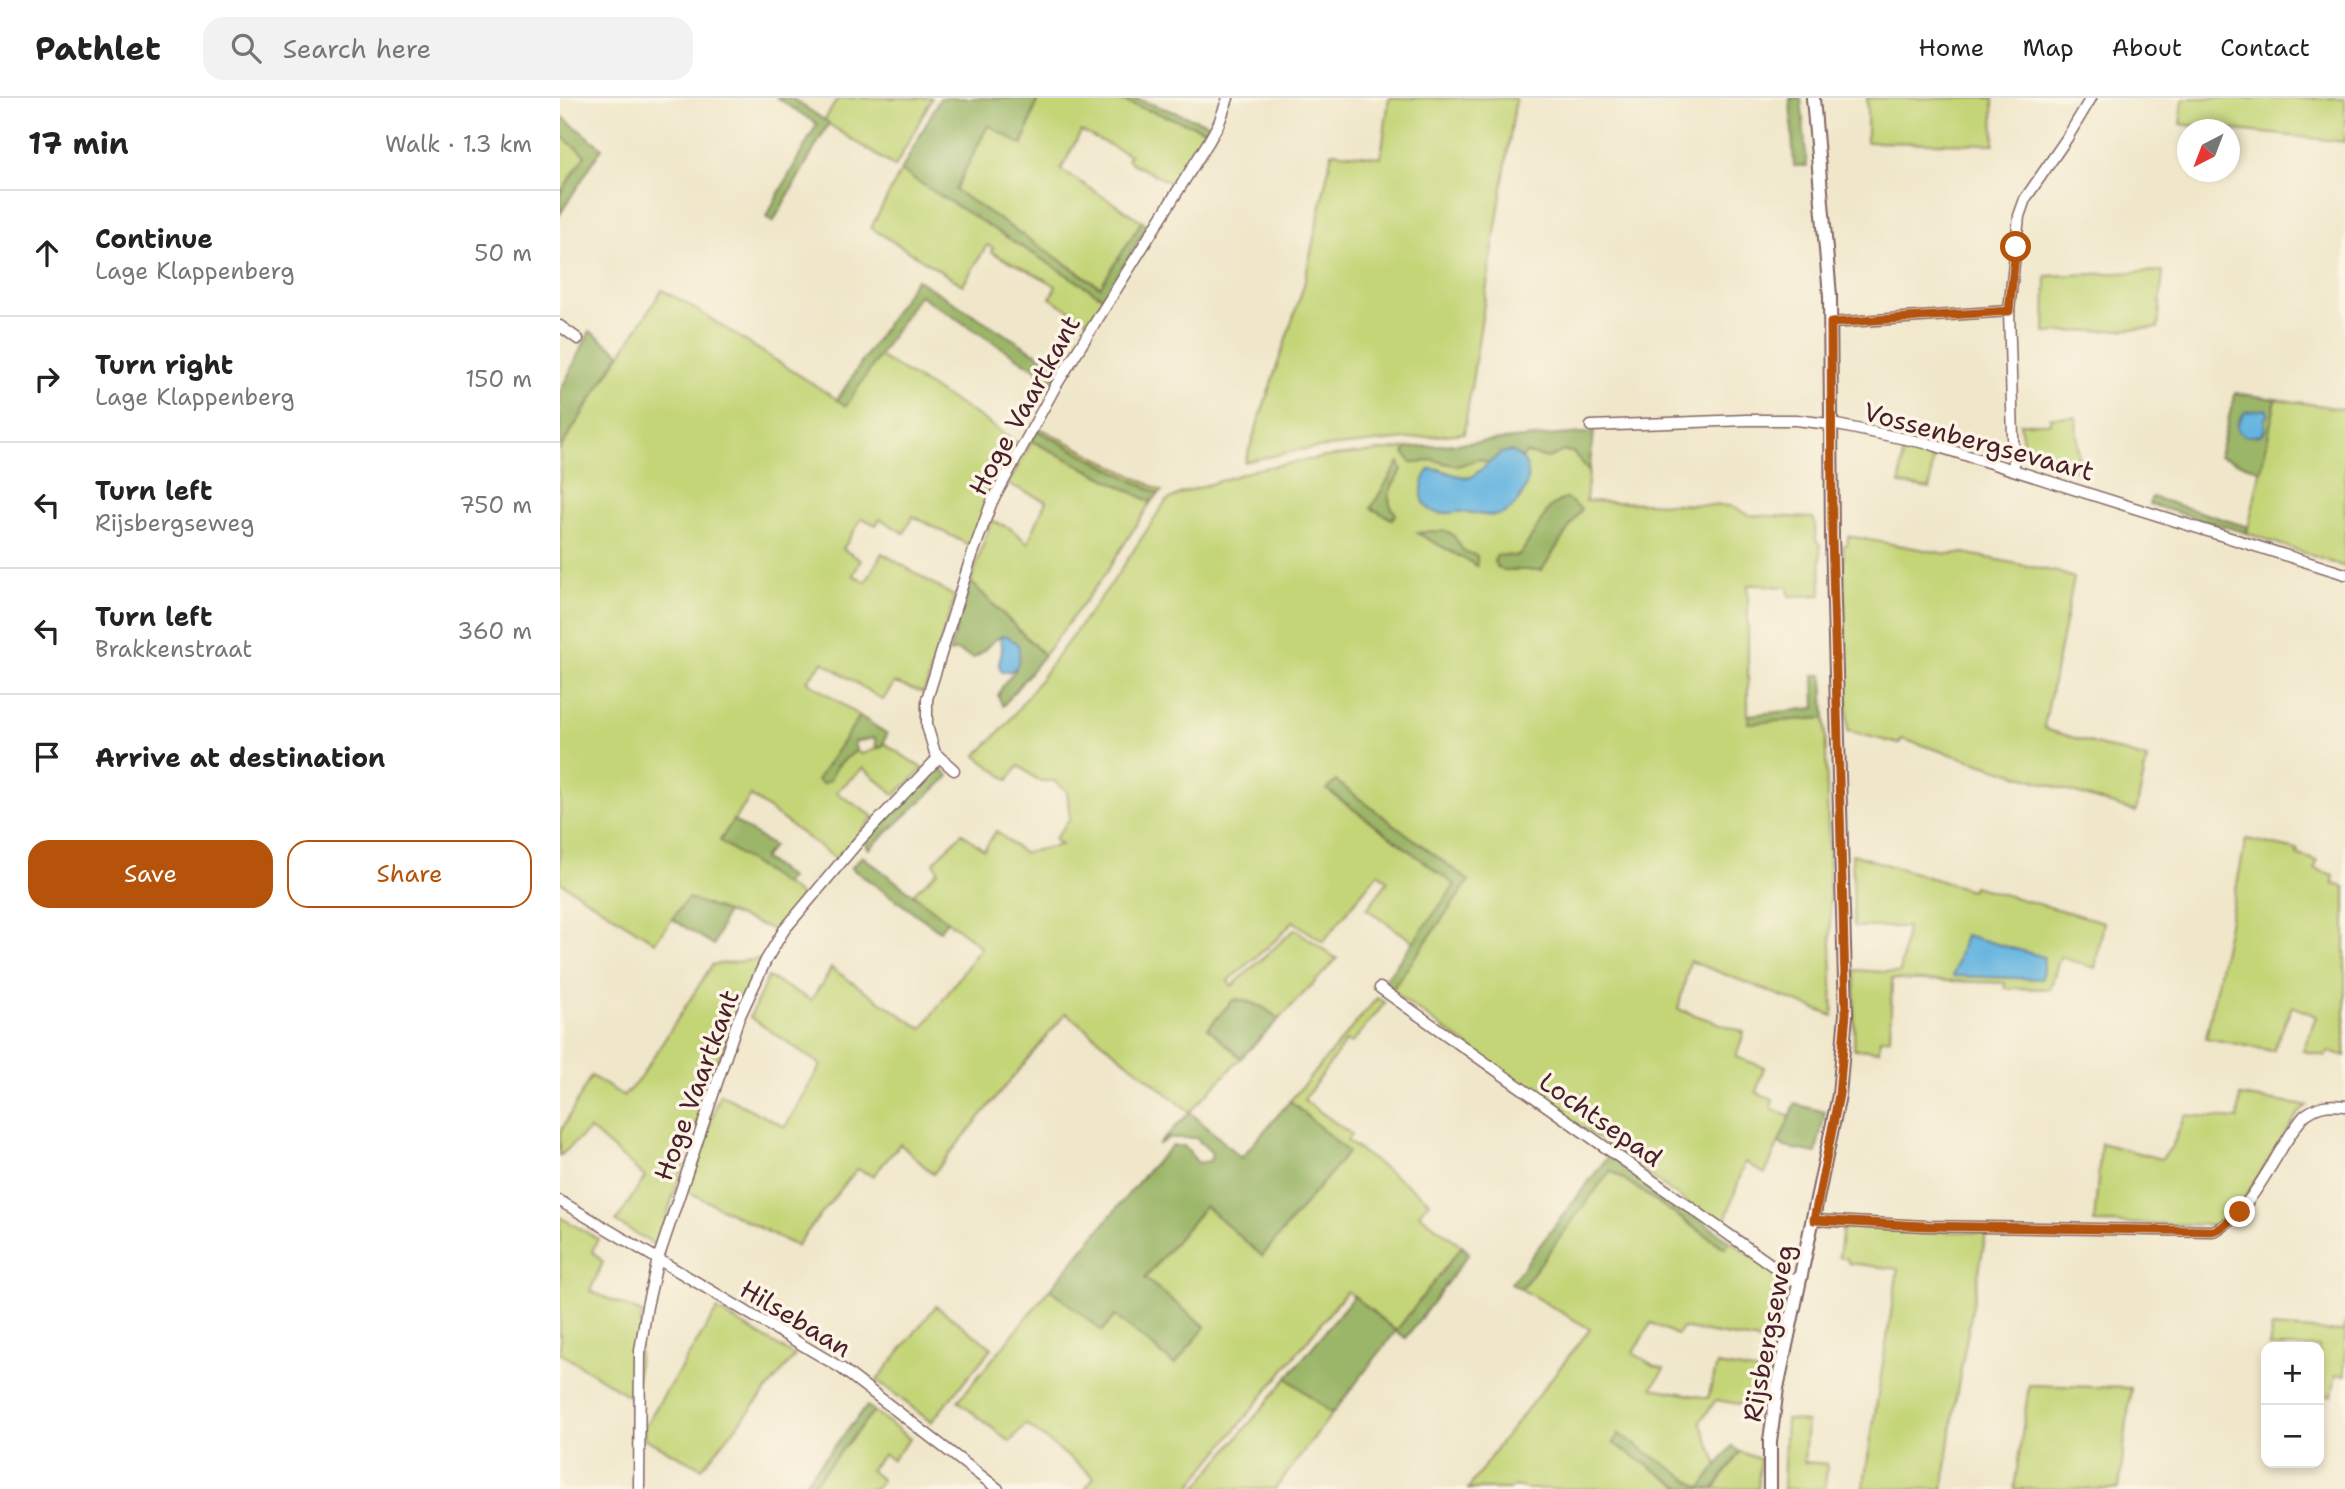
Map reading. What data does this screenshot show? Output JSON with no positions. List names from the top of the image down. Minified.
{"streets":{"main road":["Rijsbergseweg"],"street":["Hoge Vaartkant","Vossenbergsevaart","Lochtsepad","Hilsebaan"]},"crossings":[["Hoge Vaartkant","Hilsebaan"],["Vossenbergsevaart","Rijsbergseweg"],["Lochtsepad","Rijsbergseweg"]],"north":"bottom left","page":{"header":"Pathlet","search":"Search here","nav":["Home","Map","About","Contact"],"heading":["17 min","Walk · 1.3 km"],"list":[["Continue","Lage Klappenberg","50 m"],["Turn right","Lage Klappenberg","150 m"],["Turn left","Rijsbergseweg","750 m"],["Turn left","Brakkenstraat","360 m"],"Arrive at destination"],"buttons":["Save","Share"],"map_buttons":["+","−"]}}
